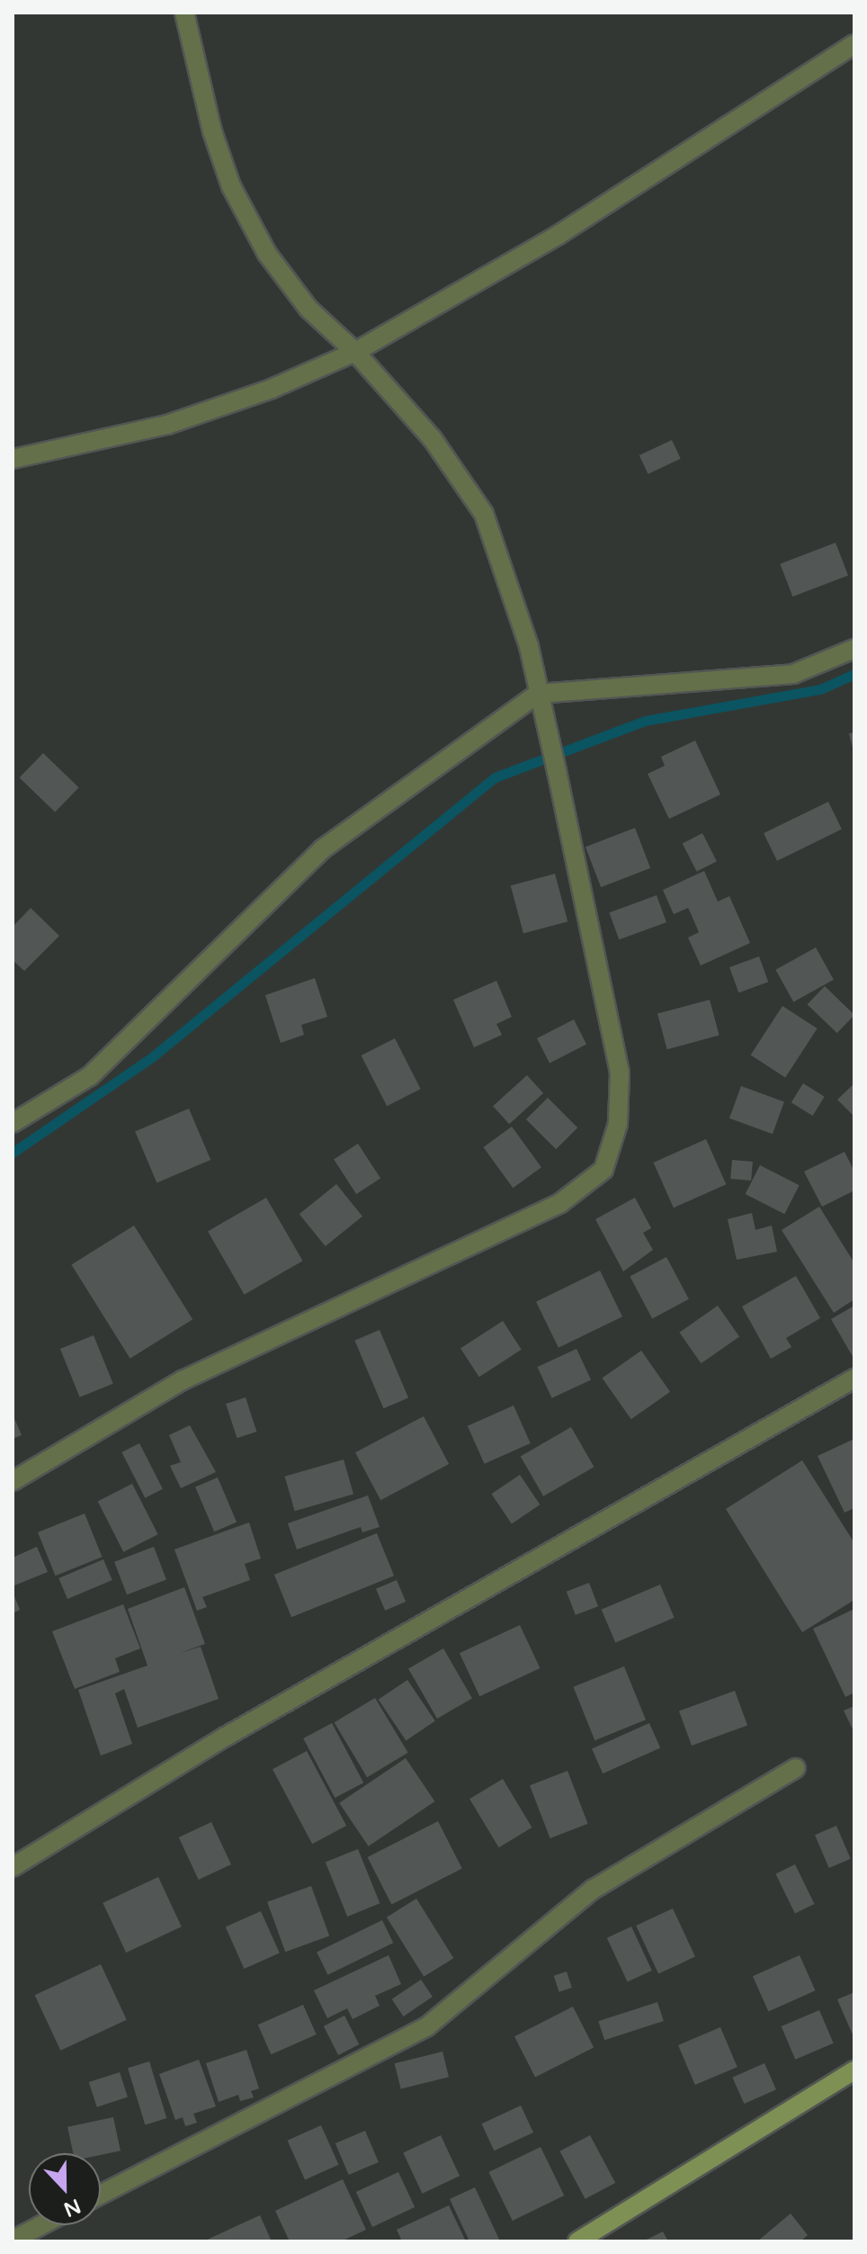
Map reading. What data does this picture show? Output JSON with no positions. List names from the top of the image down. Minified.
{"north":"bottom"}
